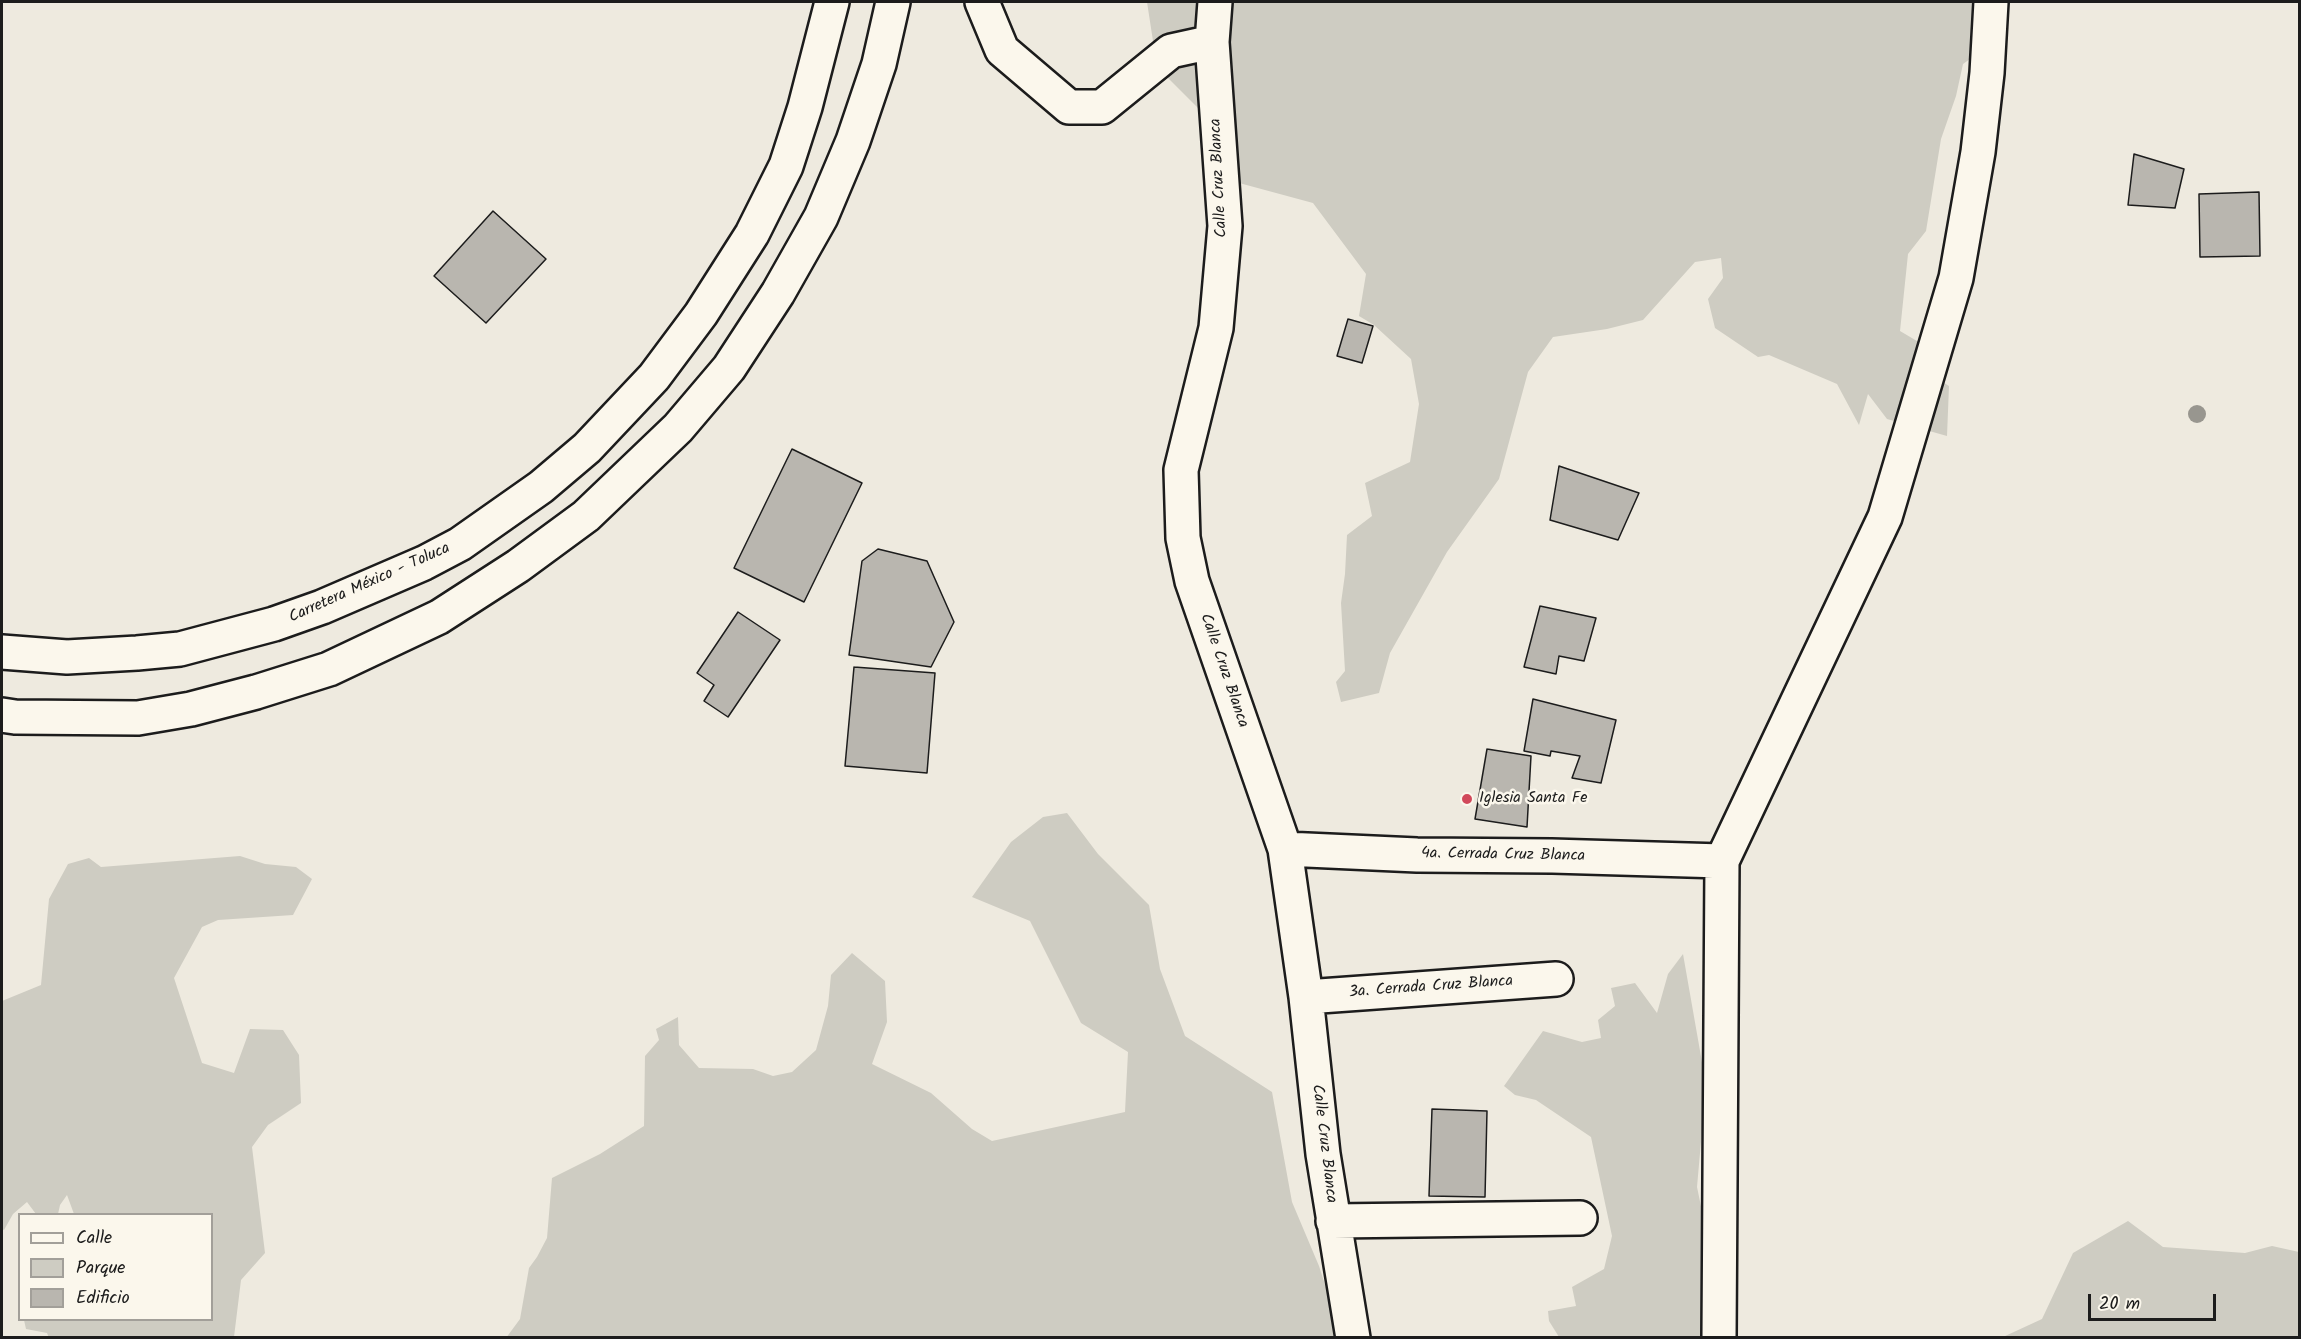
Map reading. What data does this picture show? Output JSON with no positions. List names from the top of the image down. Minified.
{"streets":{"street":["Calle Cruz Blanca","Carretera México - Toluca","4a. Cerrada Cruz Blanca","3a. Cerrada Cruz Blanca"]},"crossings":[["Calle Cruz Blanca","4a. Cerrada Cruz Blanca"],["Calle Cruz Blanca","3a. Cerrada Cruz Blanca"]],"places":["Iglesia Santa Fe"],"legend":["Calle","Parque","Edificio"],"scale_bar":"20 m"}
